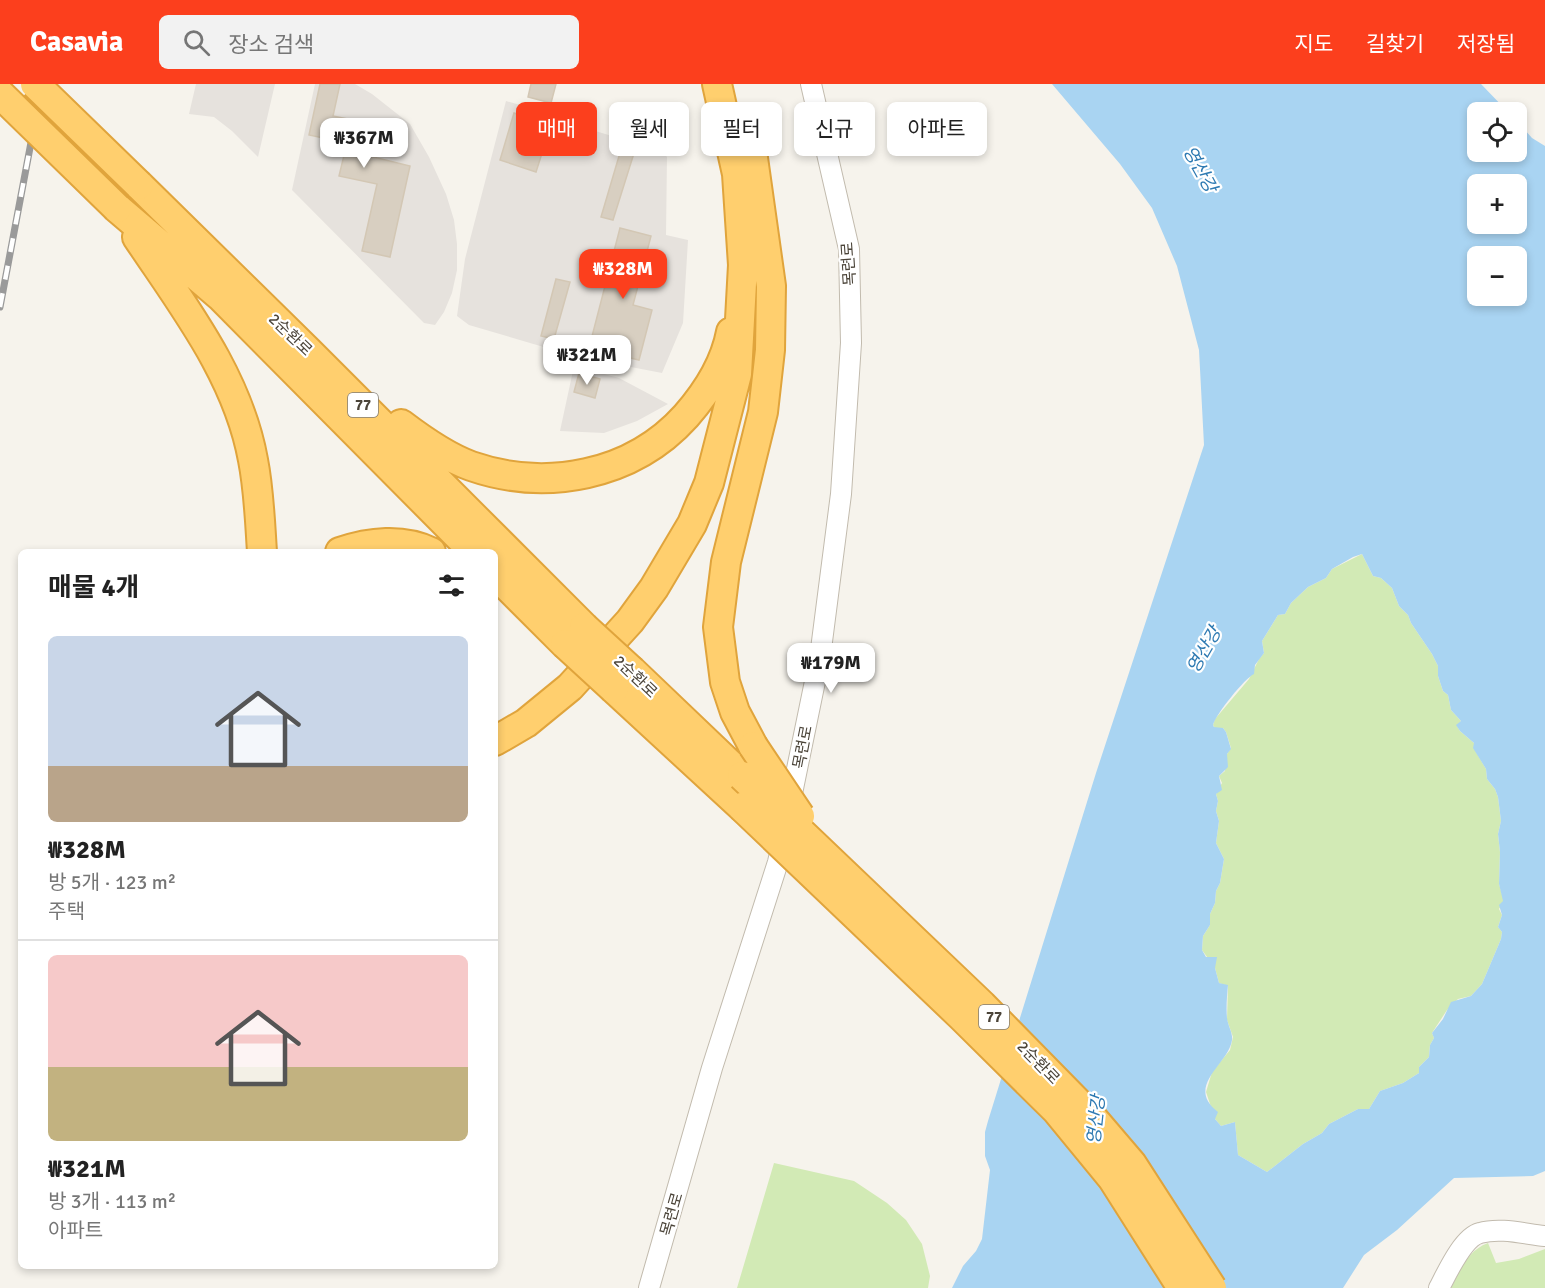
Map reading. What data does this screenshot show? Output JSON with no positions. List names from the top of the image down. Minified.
{"streets":{"highway":["2순환로","77"],"street":["목련로"]},"water":["영산강"],"page":{"header":"Casavia","search":"장소 검색","nav":["지도","길찾기","저장됨"],"map_buttons":["+","−"],"chip":["매매","월세","필터","신규","아파트"],"price":["₩367M","₩328M","₩321M","₩179M"],"heading":"매물 4개","list":[{"name":"₩328M","note":"방 5개 · 123 m² · 주택"},{"name":"₩321M","note":"방 3개 · 113 m² · 아파트"}]}}
